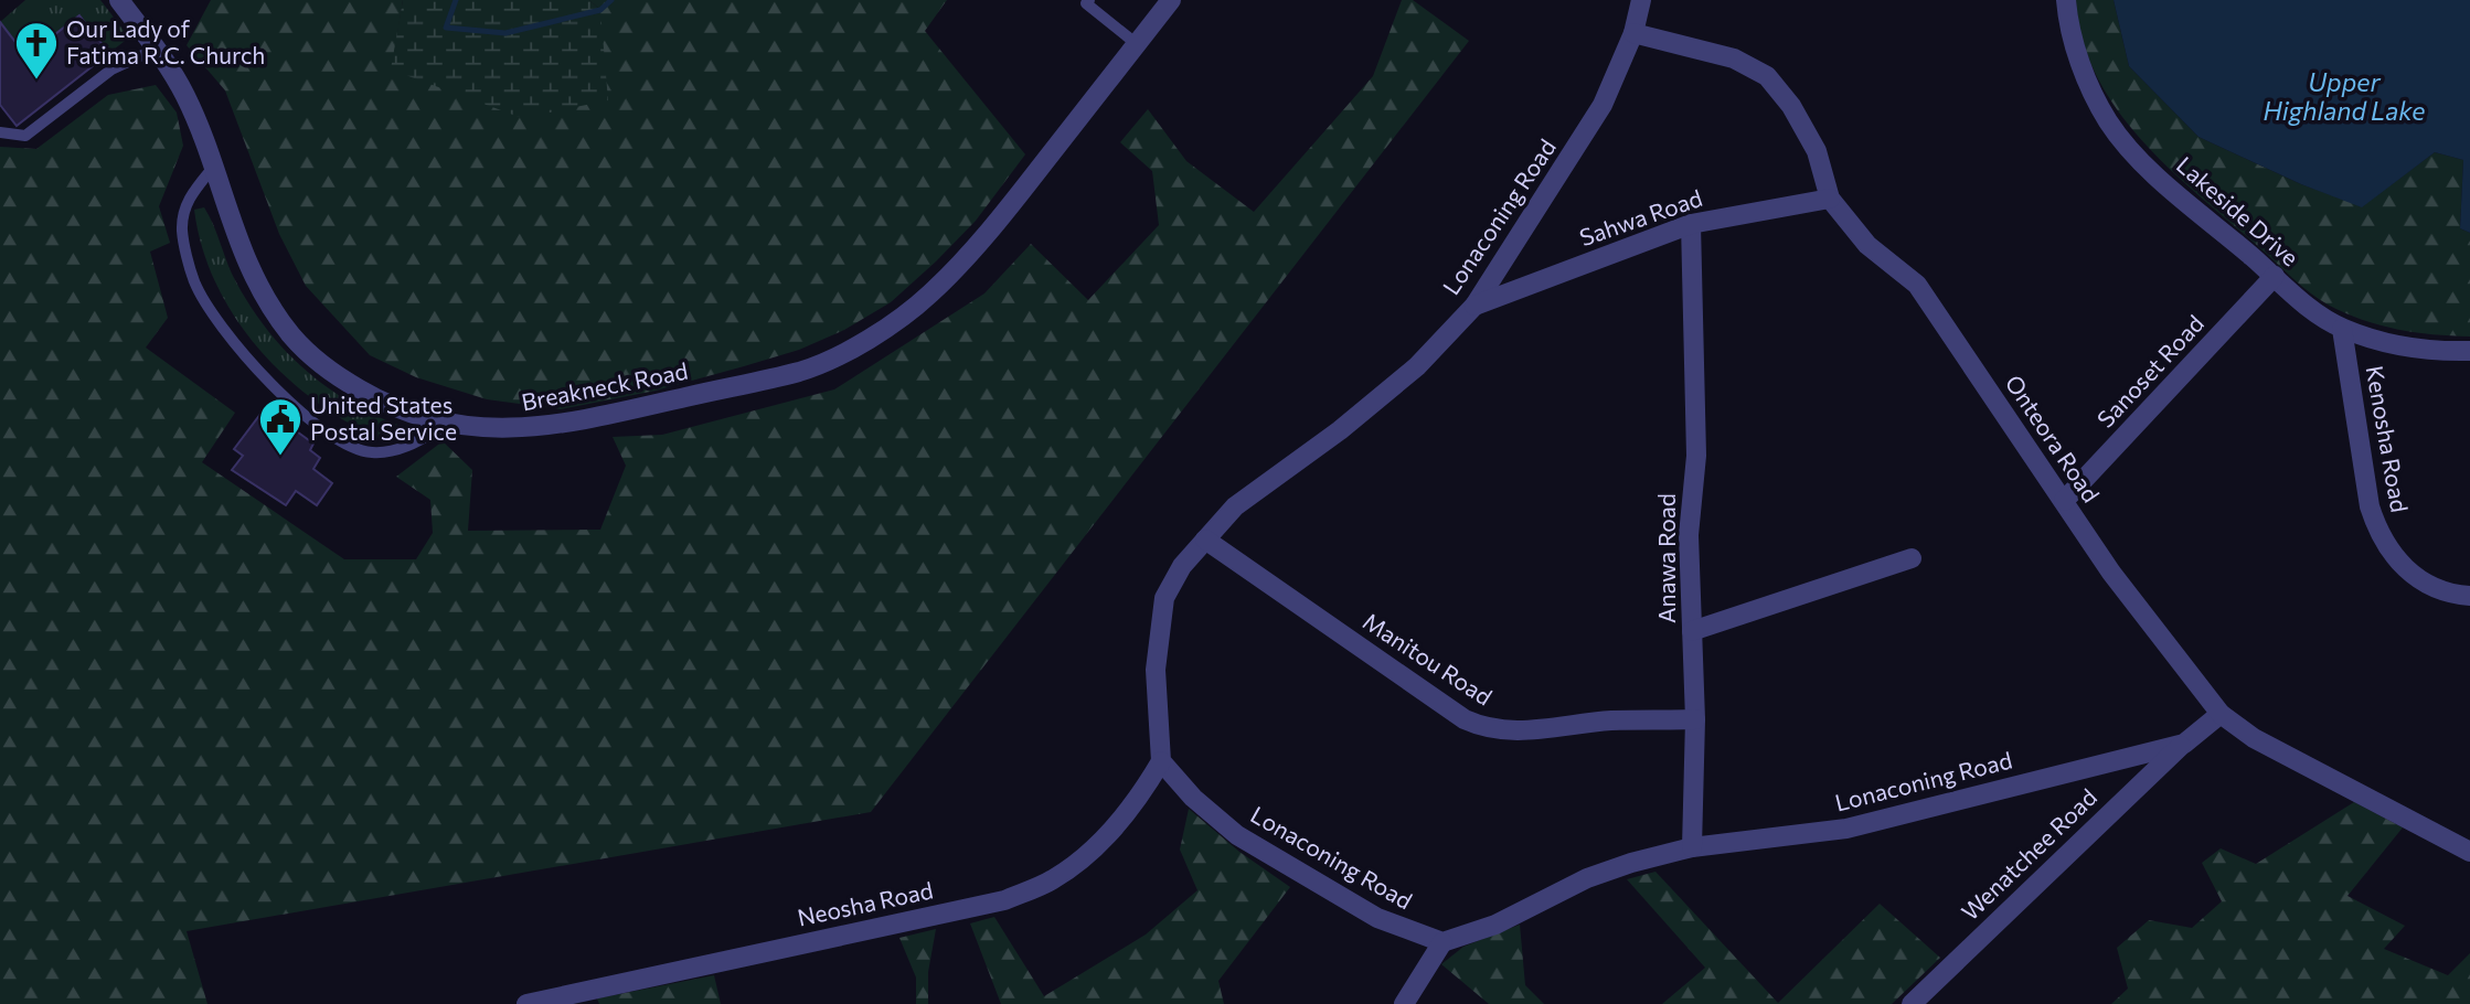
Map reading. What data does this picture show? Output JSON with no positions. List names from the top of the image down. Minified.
{"streets":{"street":["Lakeside Drive","Lonaconing Road","Sahwa Road","Sanoset Road","Breakneck Road","Onteora Road","Kenosha Road","Anawa Road","Manitou Road","Wenatchee Road","Neosha Road"]},"crossings":[["Lakeside Drive","Sanoset Road"],["Lakeside Drive","Kenosha Road"],["Lonaconing Road","Sahwa Road"],["Lonaconing Road","Onteora Road"],["Lonaconing Road","Anawa Road"],["Lonaconing Road","Manitou Road"],["Lonaconing Road","Wenatchee Road"],["Lonaconing Road","Neosha Road"],["Sahwa Road","Onteora Road"],["Sahwa Road","Anawa Road"],["Sanoset Road","Onteora Road"],["Anawa Road","Manitou Road"]],"water":["Upper Highland Lake"],"places":{"church":["Our Lady of Fatima R.C. Church"],"public building":["United States Postal Service"]}}
